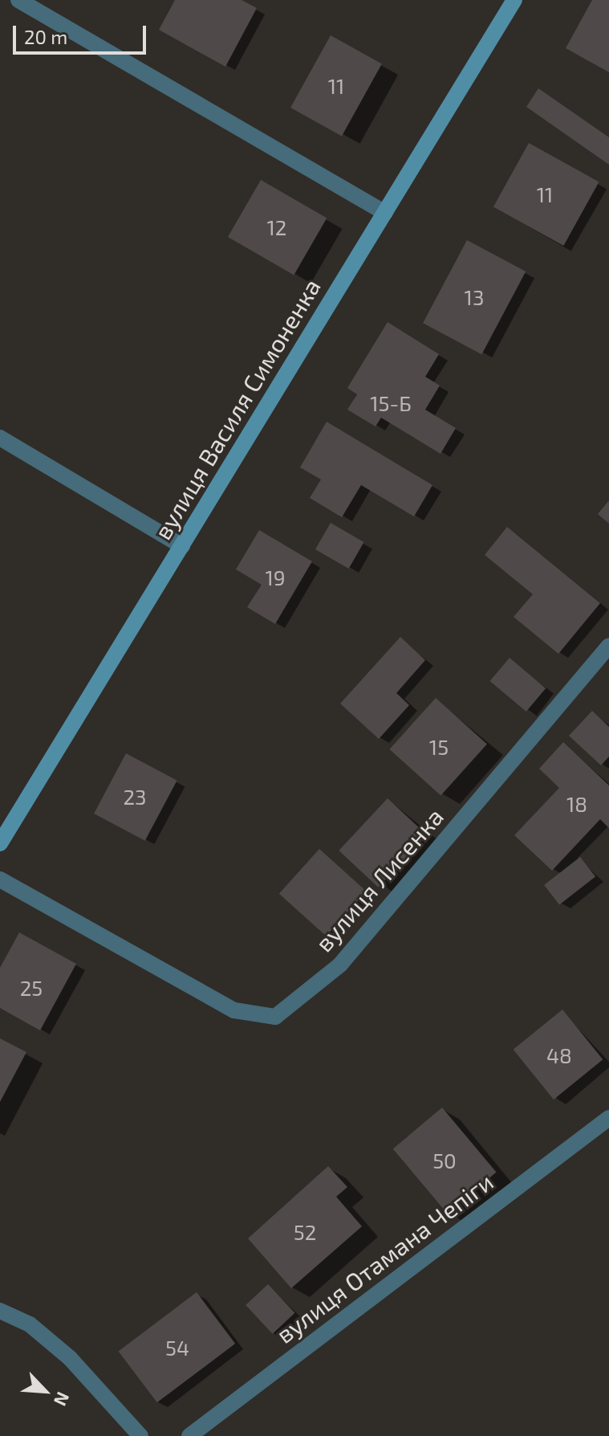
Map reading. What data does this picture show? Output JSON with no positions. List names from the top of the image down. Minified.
{"streets":{"street":["вулиця Василя Симоненка","вулиця Лисенка","вулиця Отамана Чепіги"]},"house_numbers":["11","11","12","13","15-Б","19","15","23","18","25","48","50","52","54"],"scale_bar":"20 m","north":"bottom right"}
